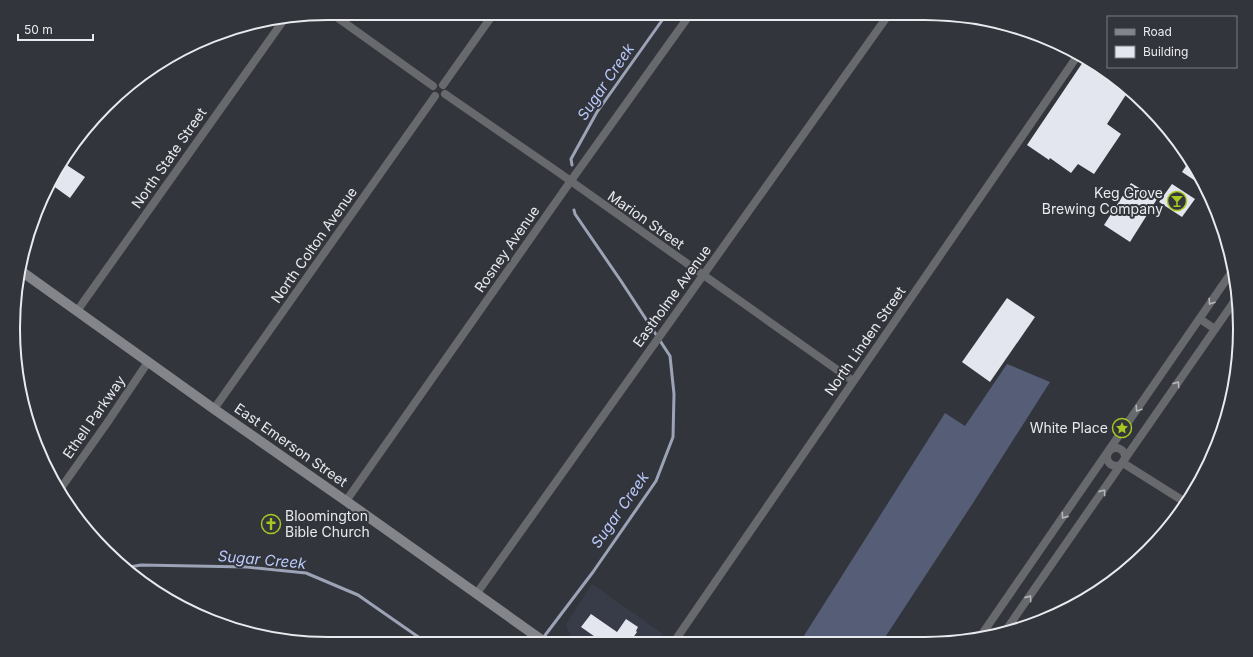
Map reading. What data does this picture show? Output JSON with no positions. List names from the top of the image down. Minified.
{"streets":{"main road":["East Emerson Street"],"street":["North State Street","Marion Street","North Colton Avenue","Rosney Avenue","Eastholme Avenue","North Linden Street","Ethell Parkway"]},"crossings":[["North State Street","East Emerson Street"],["Marion Street","North Colton Avenue"],["Marion Street","Rosney Avenue"],["Marion Street","Eastholme Avenue"],["Marion Street","North Linden Street"],["North Colton Avenue","East Emerson Street"],["Rosney Avenue","East Emerson Street"],["Eastholme Avenue","East Emerson Street"],["Ethell Parkway","East Emerson Street"]],"water":["Sugar Creek"],"places":{"bar":["Keg Grove Brewing Company"],"place":["White Place"],"church":["Bloomington Bible Church"]},"legend":["Road","Building"],"scale_bar":"50 m"}
